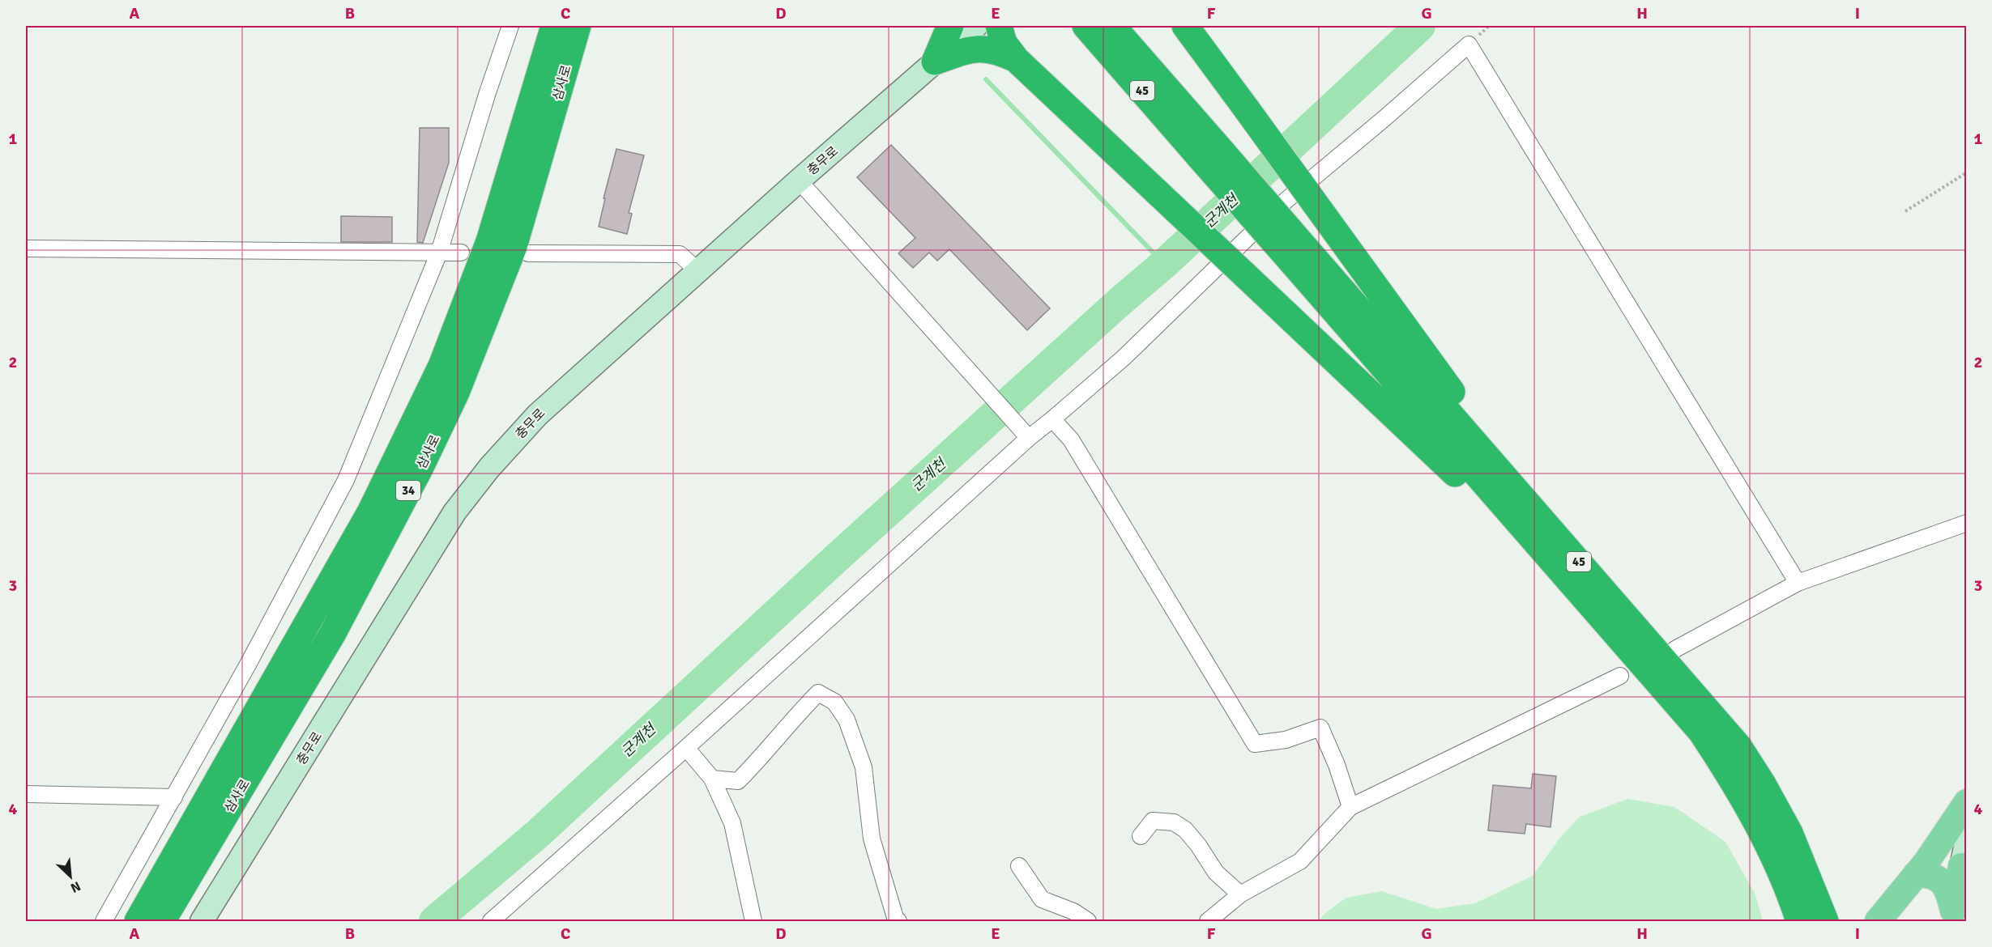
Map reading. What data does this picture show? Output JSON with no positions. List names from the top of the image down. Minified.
{"streets":{"highway":["삼사로","45","34"],"street":["충무로"]},"water":["군계천"],"north":"bottom right","grid":{"columns":["A","B","C","D","E","F","G","H","I"],"rows":["1","2","3","4"]}}
